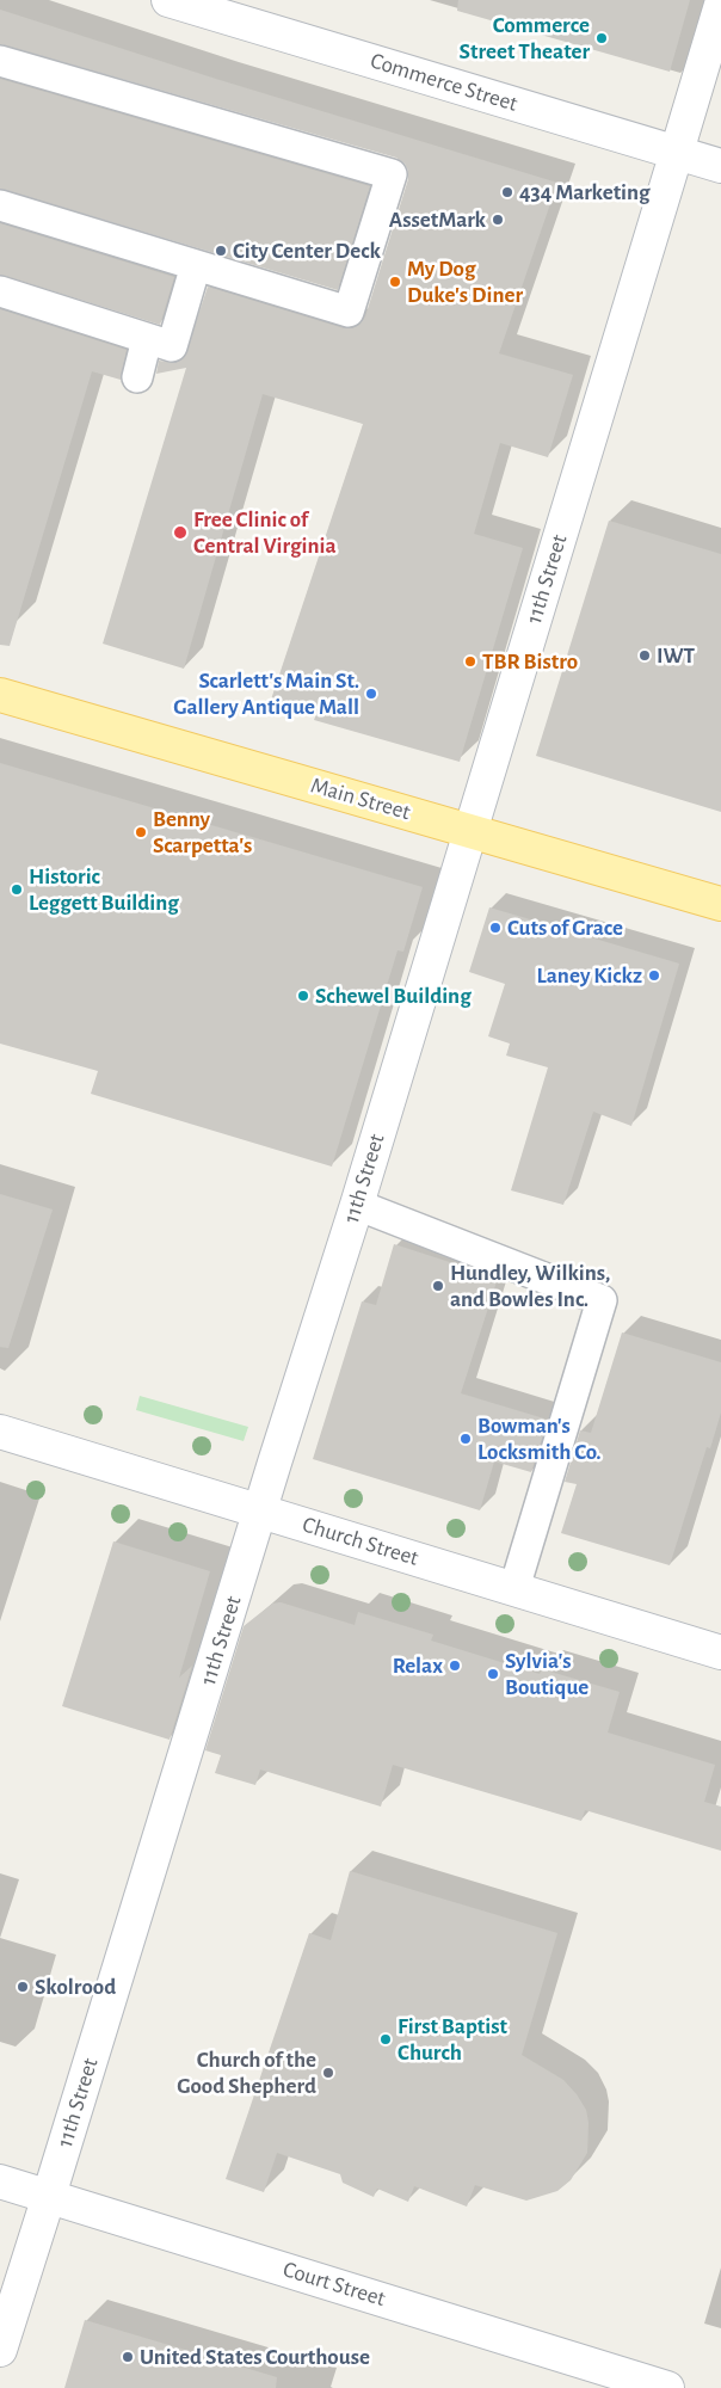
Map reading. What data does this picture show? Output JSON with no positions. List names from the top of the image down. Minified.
{"streets":{"main road":["Main Street"],"street":["Commerce Street","11th Street","Church Street","Court Street"]},"crossings":[["Commerce Street","11th Street"],["11th Street","Main Street"],["11th Street","Church Street"],["11th Street","Court Street"]],"places":["Commerce Street Theater","434 Marketing","AssetMark","City Center Deck","My Dog Duke's Diner","Free Clinic of Central Virginia","IWT","TBR Bistro","Scarlett's Main St. Gallery Antique Mall","Benny Scarpetta's","Historic Leggett Building","Cuts of Grace","Laney Kickz","Schewel Building","Hundley, Wilkins, and Bowles Inc.","Bowman's Locksmith Co.","Relax","Sylvia's Boutique","Skolrood","First Baptist Church","Church of the Good Shepherd","United States Courthouse"]}
